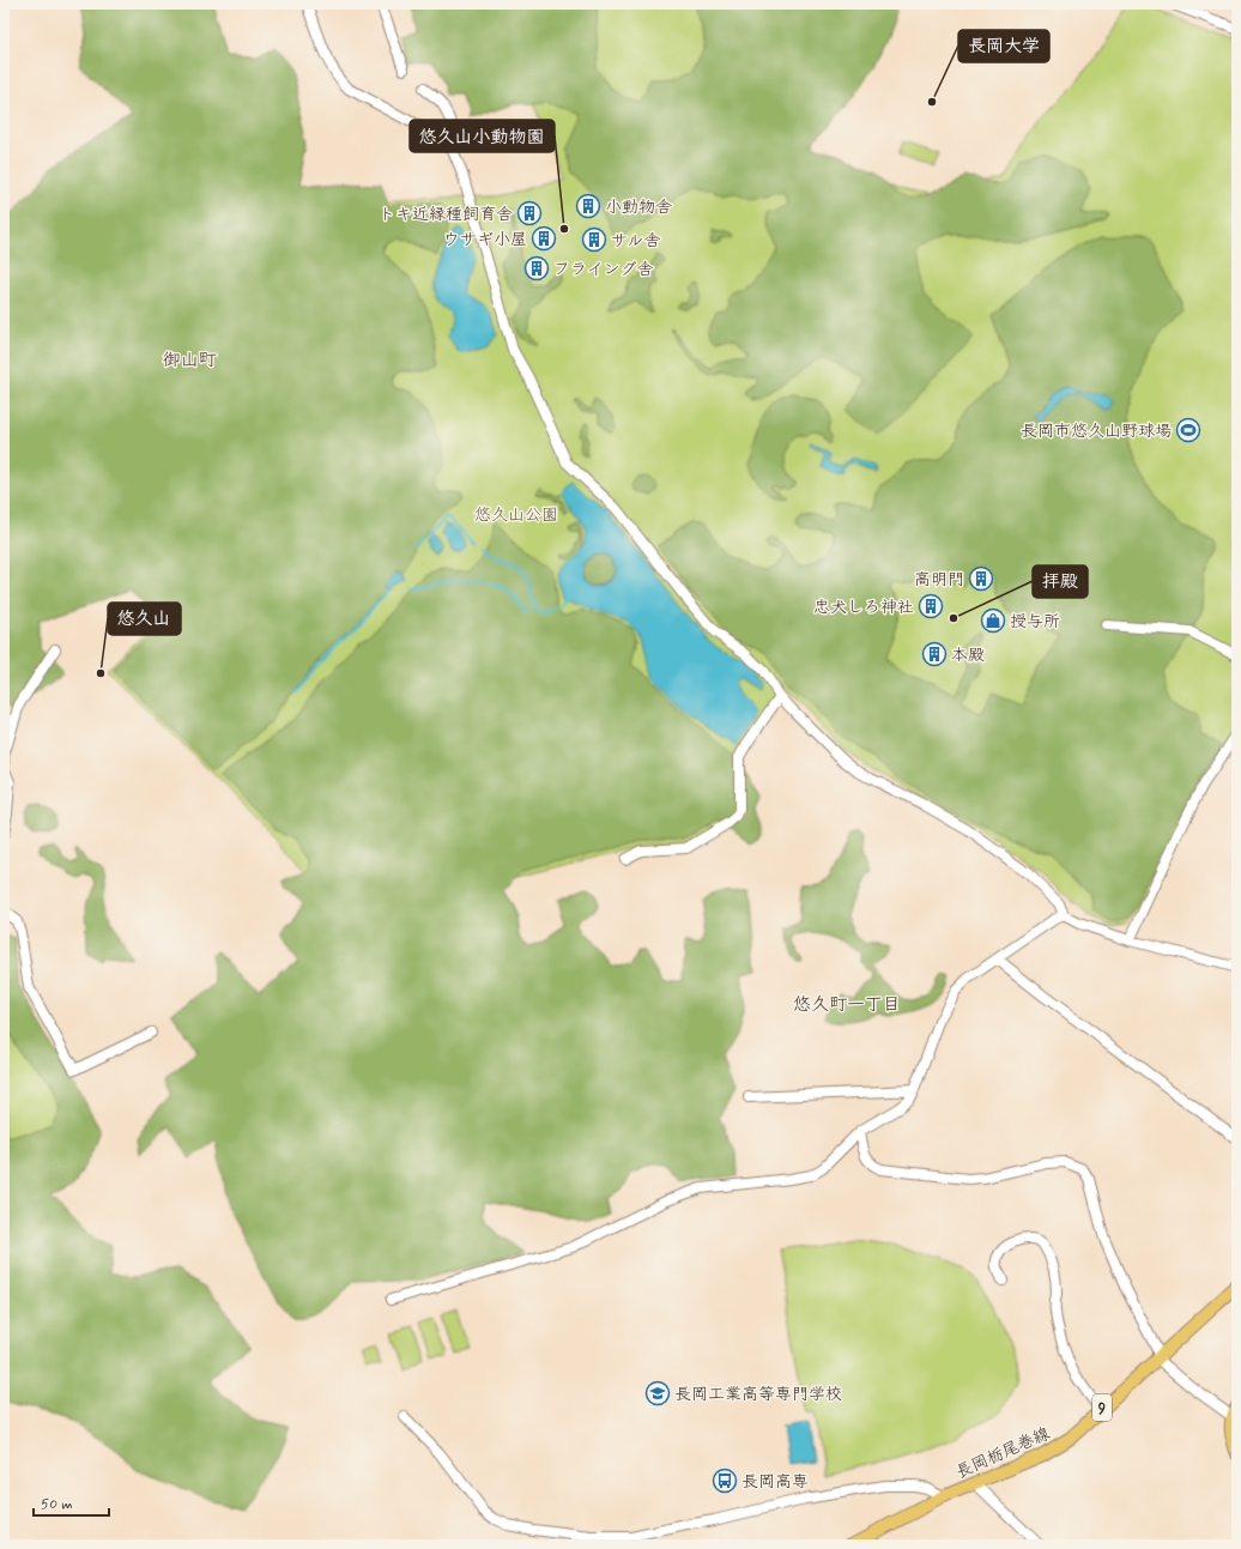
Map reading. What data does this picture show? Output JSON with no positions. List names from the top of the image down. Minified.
{"streets":{"main road":["9","長岡栃尾巻線"]},"districts":["御山町","悠久町一丁目"],"parks":["悠久山公園"],"places":{"other":["長岡大学","悠久山小動物園","拝殿","悠久山"],"building":["小動物舎","トキ近縁種飼育舎","ウサギ小屋","サル舎","フライング舎","高明門","忠犬しろ神社","本殿"],"sports":["長岡市悠久山野球場"],"shop":["授与所"],"school or university":["長岡工業高等専門学校"],"bus stop":["長岡高専"]},"scale_bar":"50 m"}
